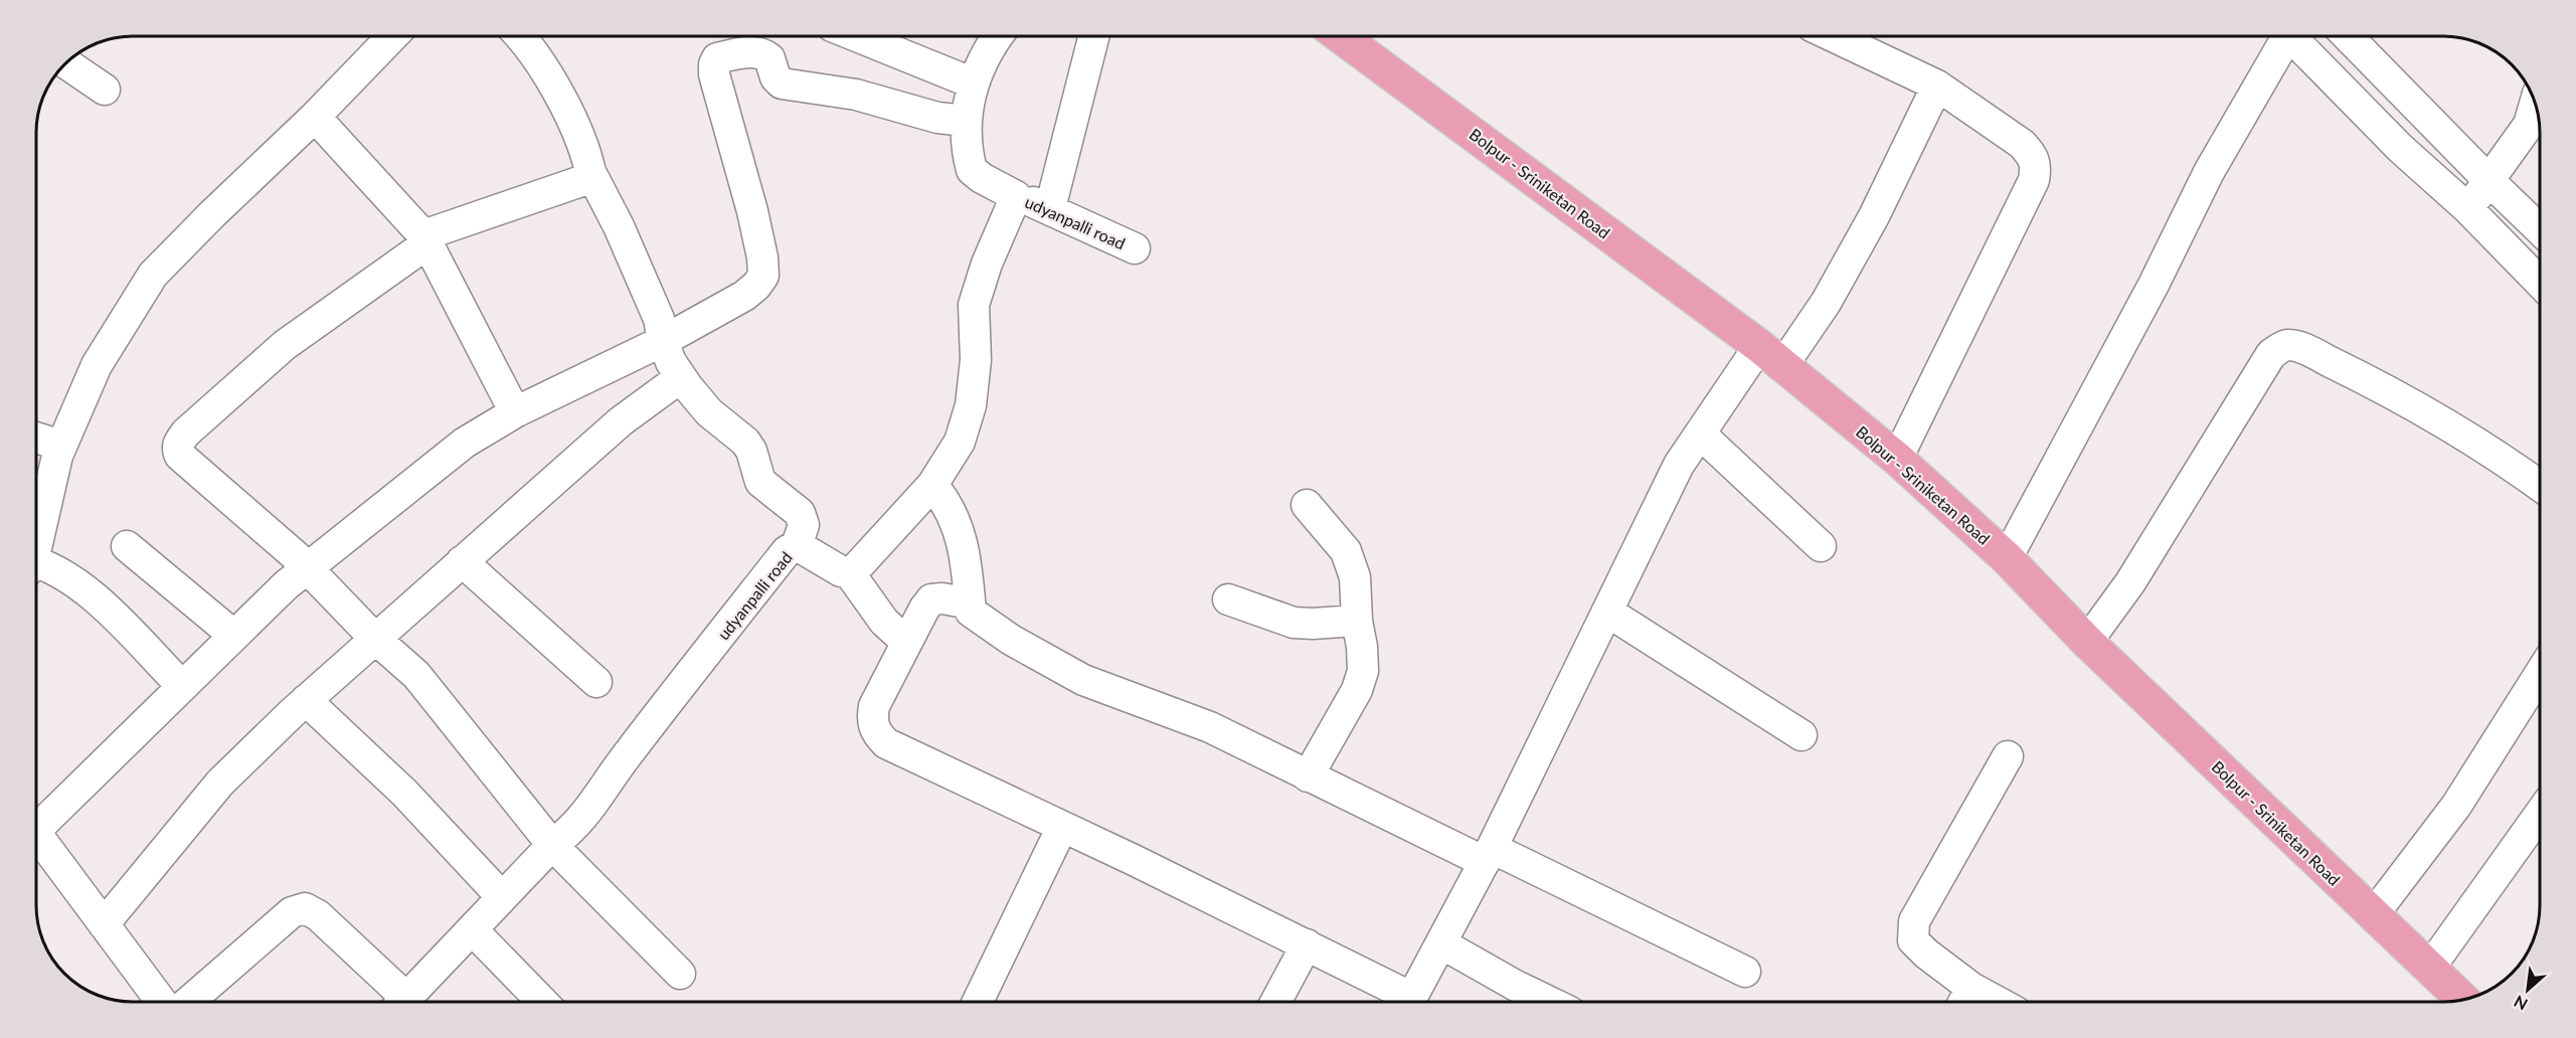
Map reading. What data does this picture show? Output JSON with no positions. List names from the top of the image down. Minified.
{"streets":{"main road":["Bolpur - Sriniketan Road"],"street":["udyanpalli road"]},"north":"bottom left"}
